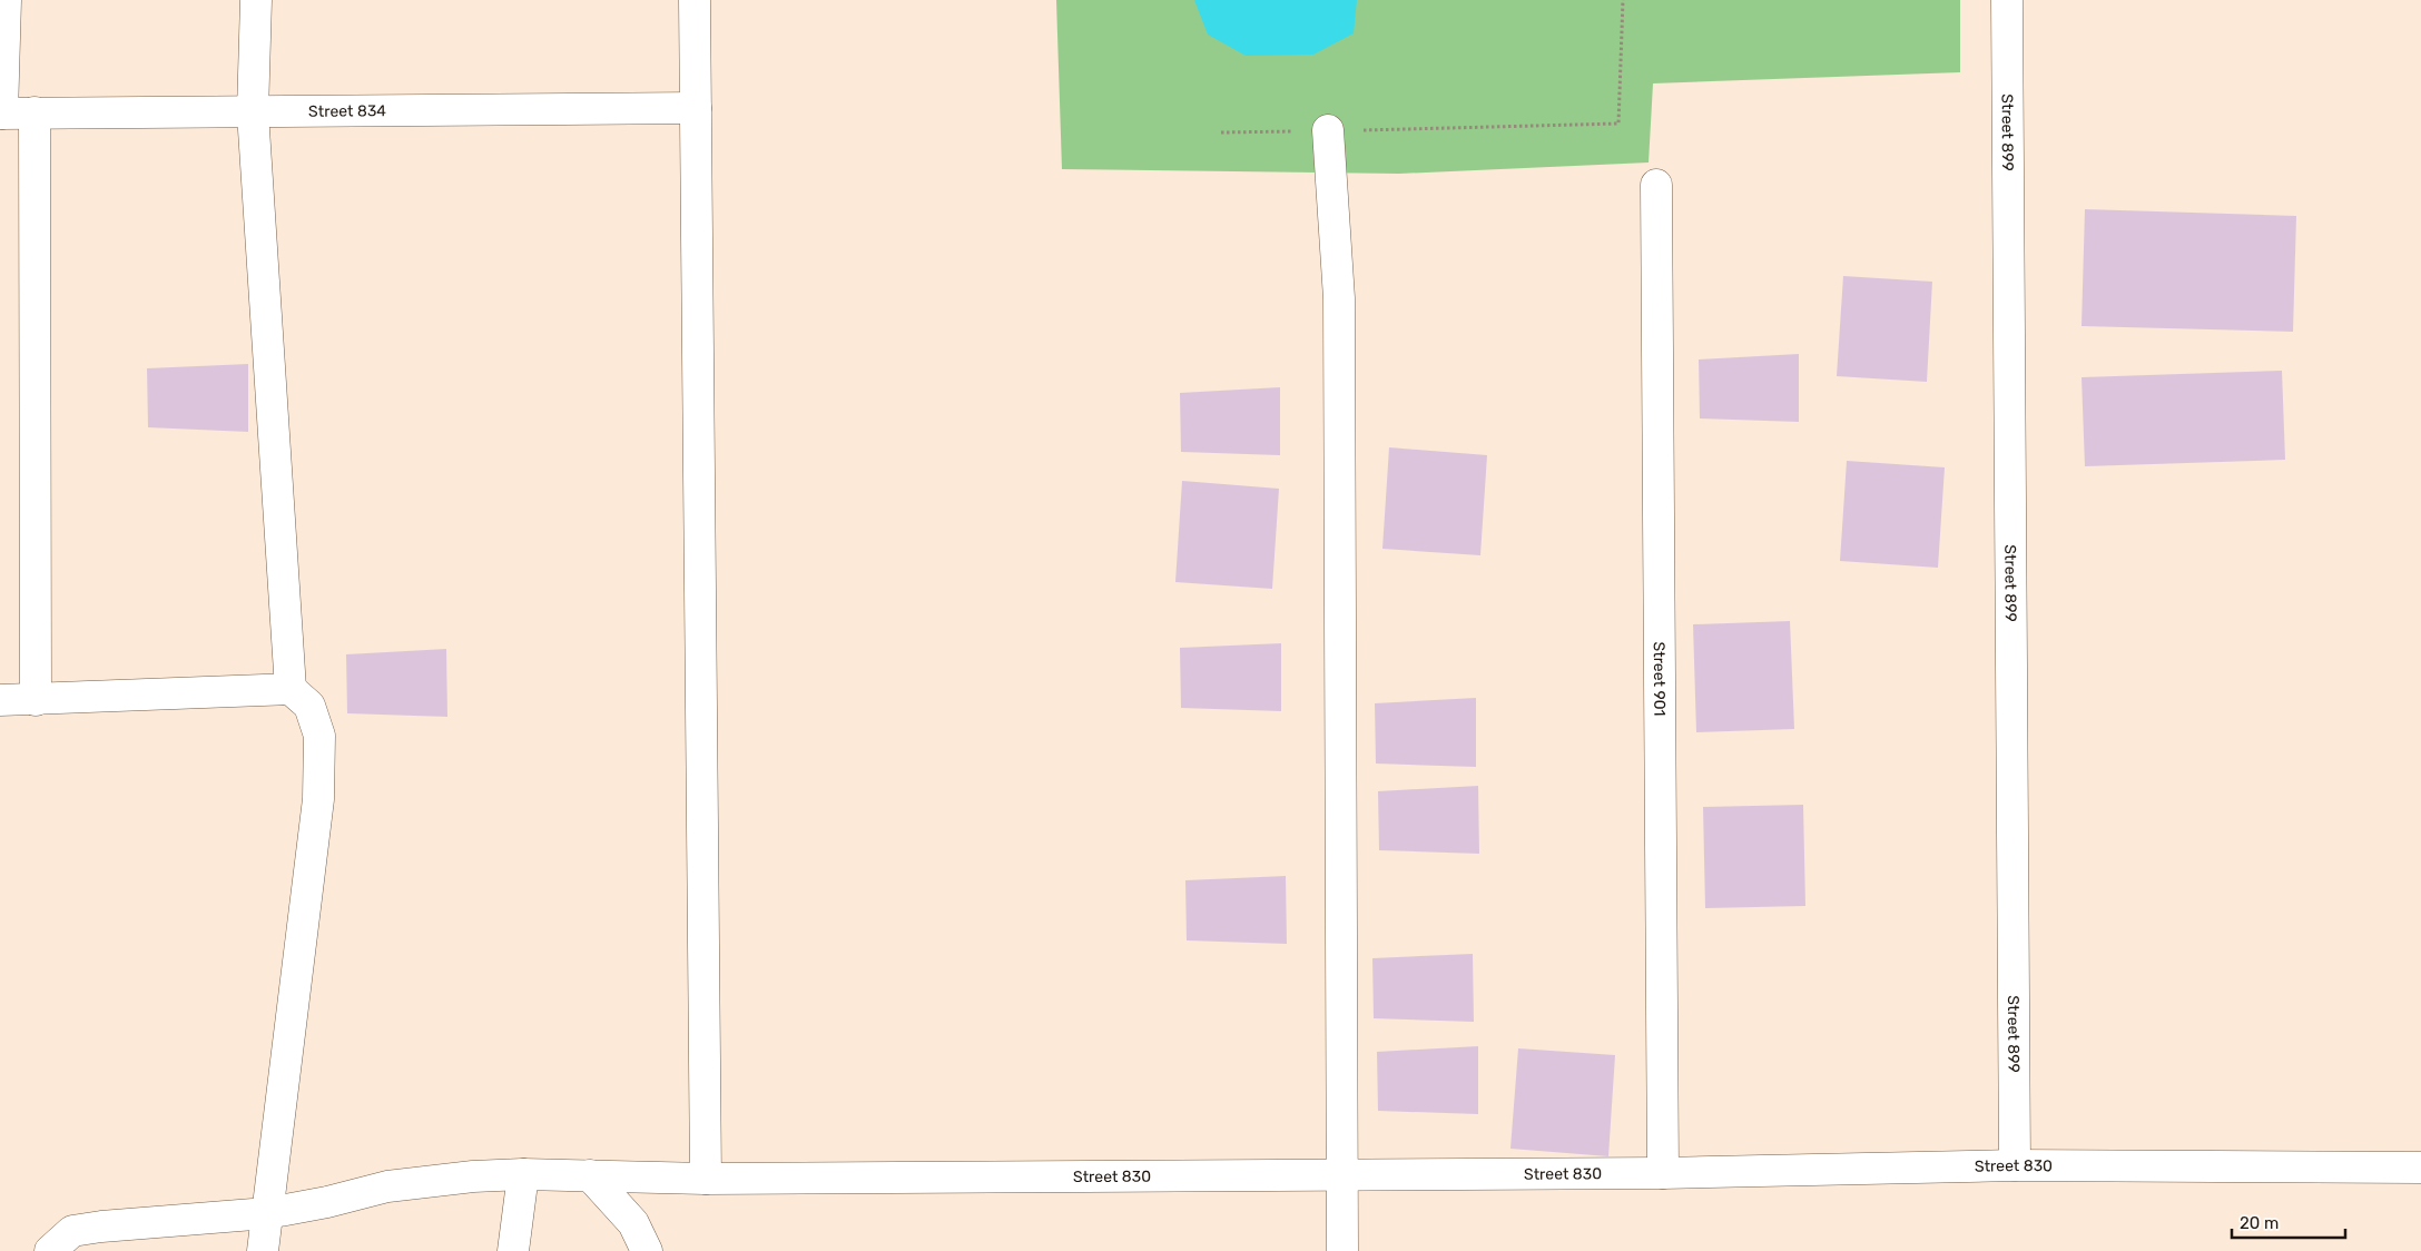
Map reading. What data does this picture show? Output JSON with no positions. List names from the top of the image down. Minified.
{"streets":{"street":["Street 834","Street 899","Street 901","Street 830"]},"crossings":[["Street 899","Street 830"],["Street 901","Street 830"]],"scale_bar":"20 m"}
